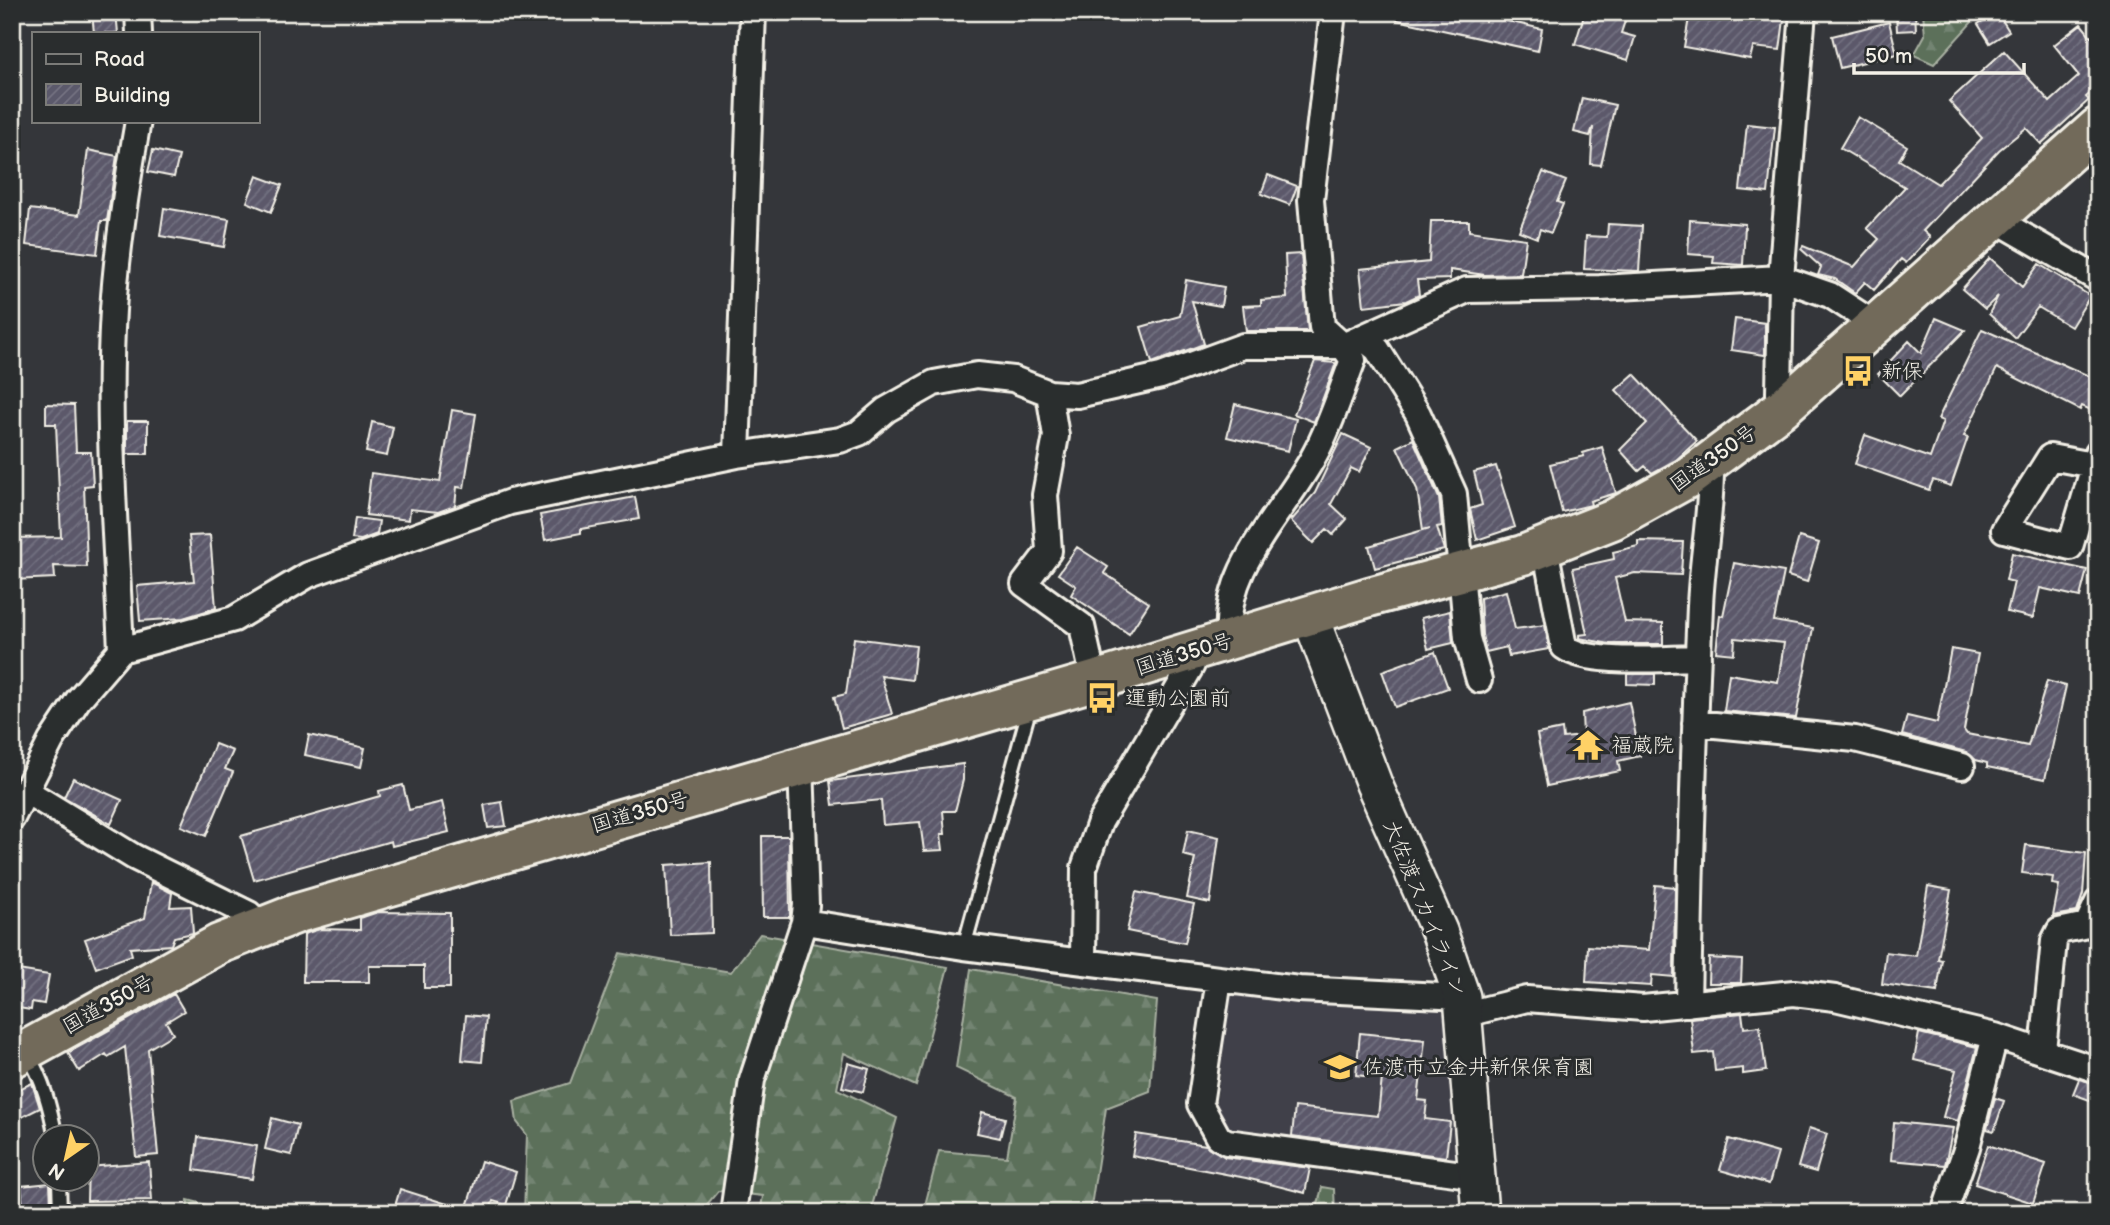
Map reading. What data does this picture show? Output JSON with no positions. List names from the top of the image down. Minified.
{"streets":{"highway":["国道350号"],"street":["大佐渡スカイライン"]},"crossings":[["国道350号","大佐渡スカイライン"]],"places":{"bus stop":["新保","運動公園前"],"temple":["福蔵院"],"school or university":["佐渡市立金井新保保育園"]},"legend":["Road","Building"],"scale_bar":"50 m","north":"bottom left"}
